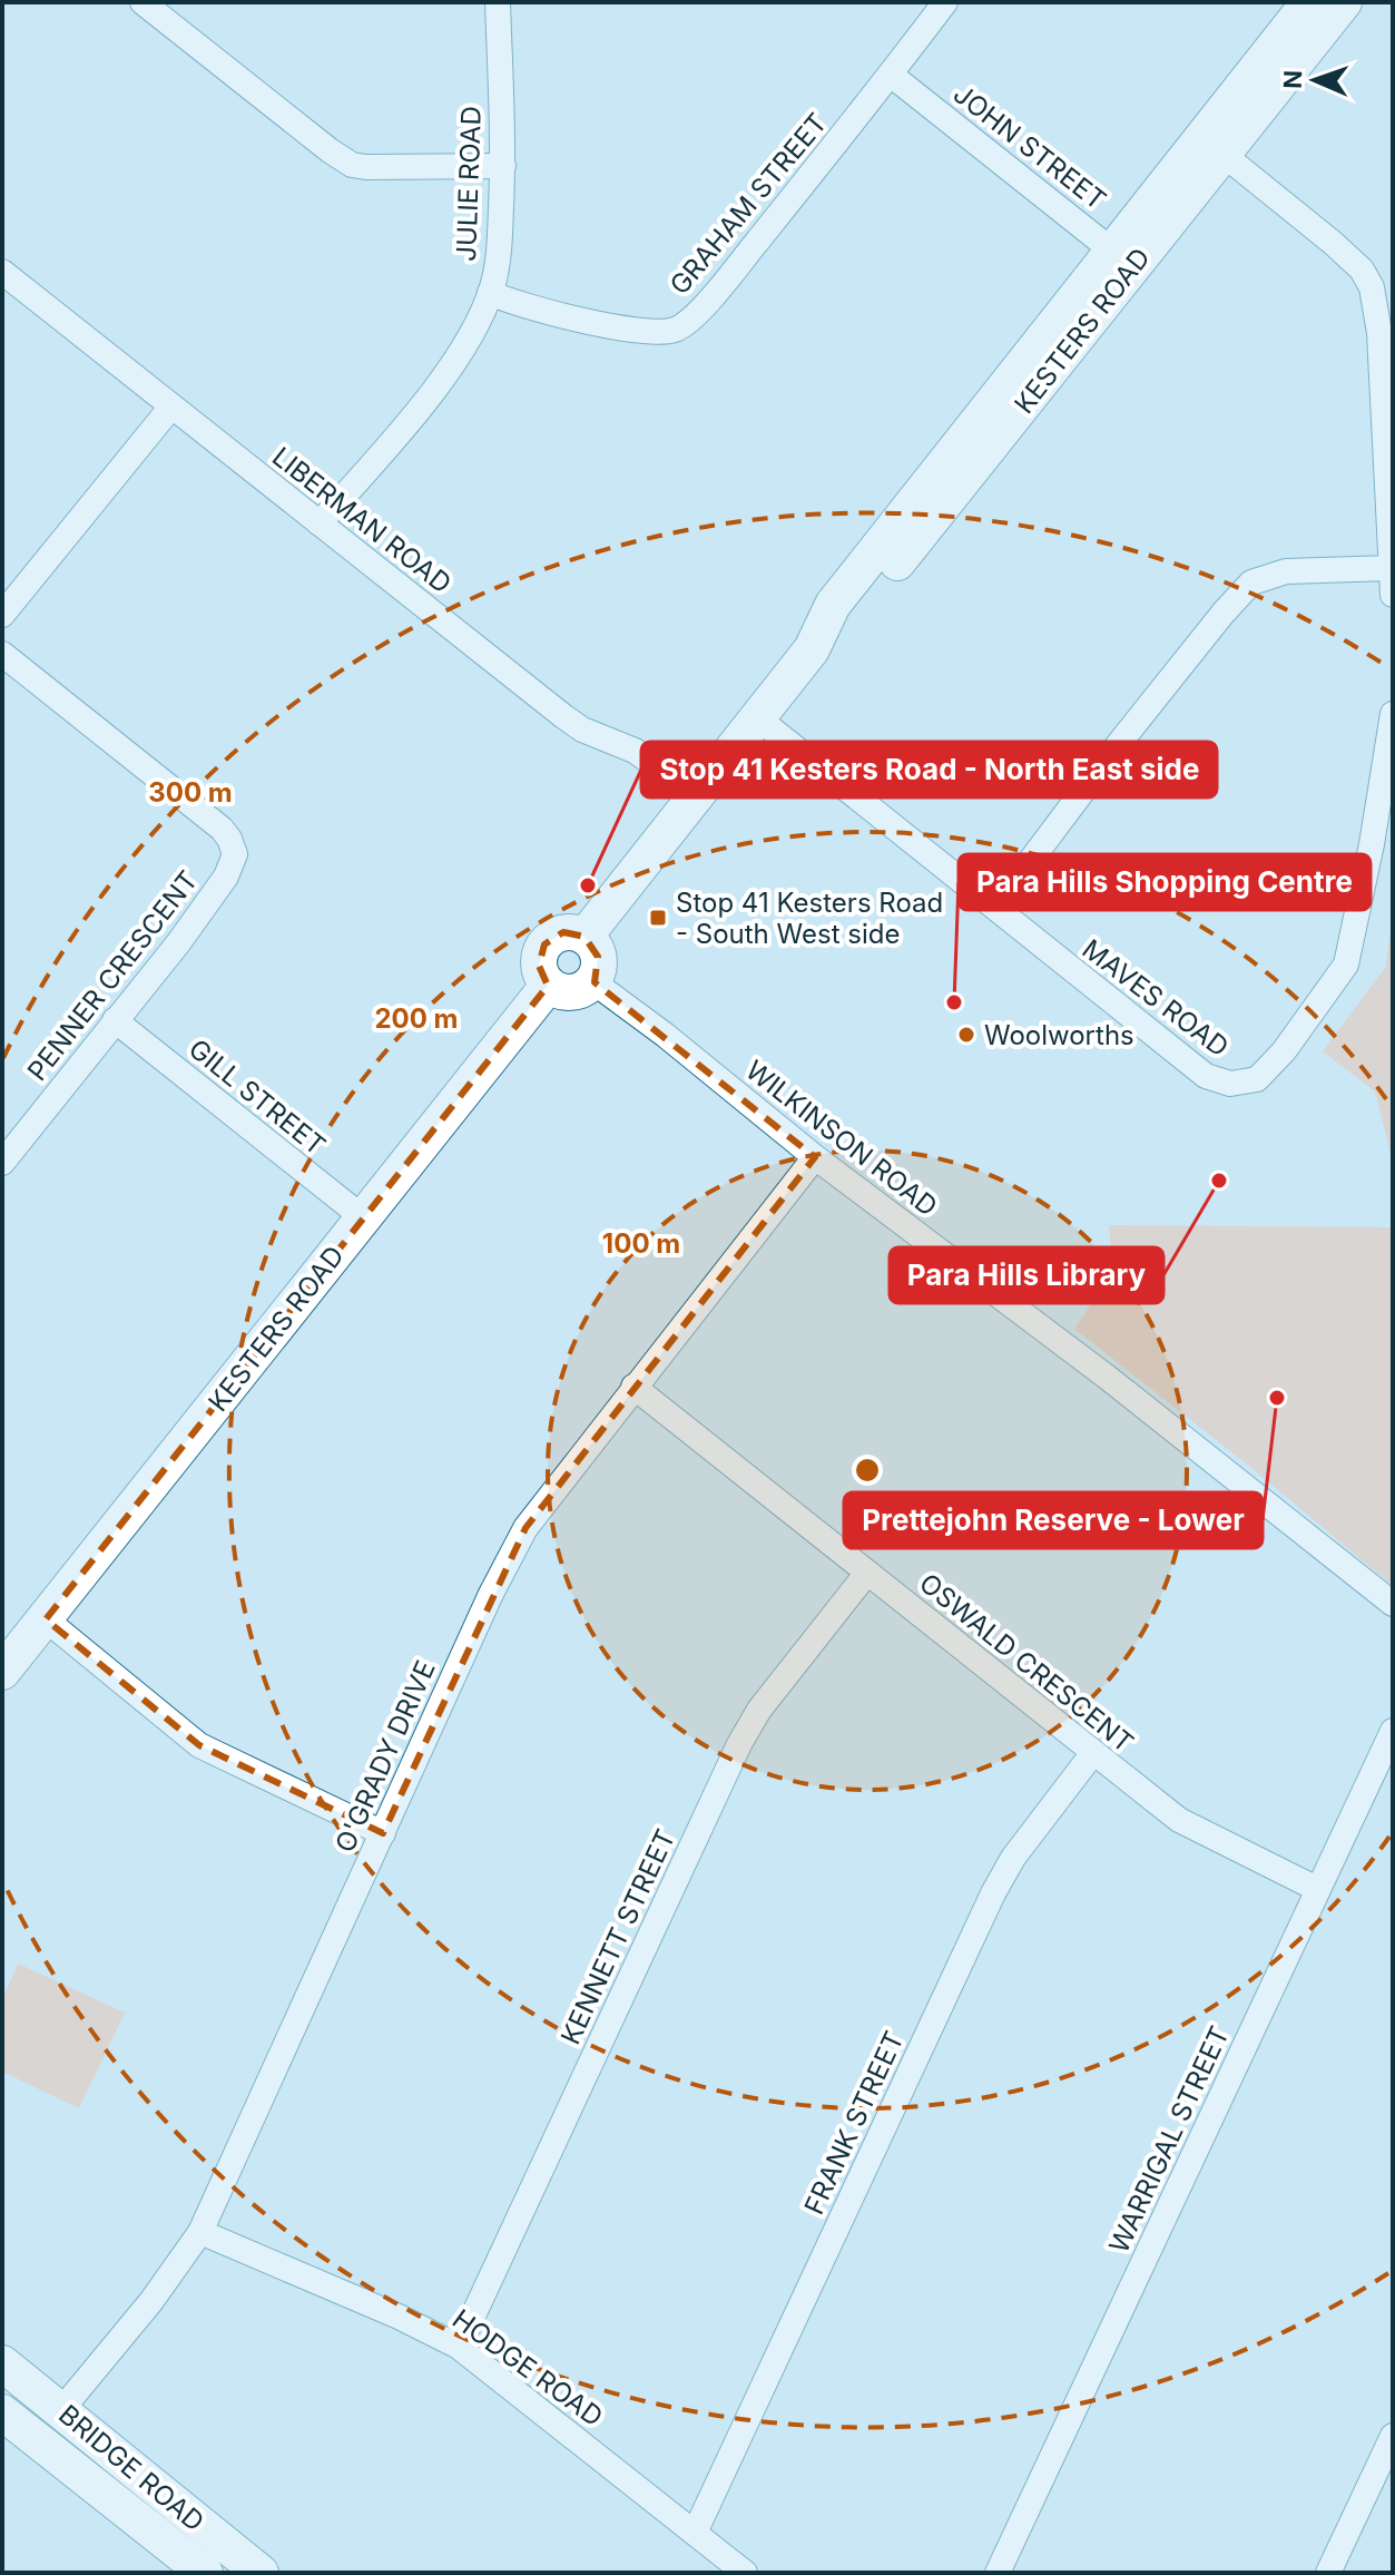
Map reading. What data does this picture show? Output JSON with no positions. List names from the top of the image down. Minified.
{"streets":{"main road":["KESTERS ROAD","BRIDGE ROAD"],"street":["JOHN STREET","JULIE ROAD","GRAHAM STREET","LIBERMAN ROAD","PENNER CRESCENT","MAVES ROAD","GILL STREET","WILKINSON ROAD","OSWALD CRESCENT","O'GRADY DRIVE","KENNETT STREET","FRANK STREET","WARRIGAL STREET","HODGE ROAD"]},"crossings":[["JOHN STREET","GRAHAM STREET"],["JOHN STREET","KESTERS ROAD"],["JULIE ROAD","GRAHAM STREET"],["JULIE ROAD","LIBERMAN ROAD"],["KESTERS ROAD","LIBERMAN ROAD"],["KESTERS ROAD","MAVES ROAD"],["KESTERS ROAD","GILL STREET"],["KESTERS ROAD","WILKINSON ROAD"],["PENNER CRESCENT","GILL STREET"],["WILKINSON ROAD","O'GRADY DRIVE"],["OSWALD CRESCENT","O'GRADY DRIVE"],["OSWALD CRESCENT","KENNETT STREET"],["OSWALD CRESCENT","FRANK STREET"],["OSWALD CRESCENT","WARRIGAL STREET"],["O'GRADY DRIVE","HODGE ROAD"],["O'GRADY DRIVE","BRIDGE ROAD"],["KENNETT STREET","HODGE ROAD"],["FRANK STREET","HODGE ROAD"]],"places":{"other":["Stop 41 Kesters Road - North East side","Para Hills Shopping Centre","Woolworths","Para Hills Library","Prettejohn Reserve - Lower"],"transit":["Stop 41 Kesters Road - South West side"]},"north":"left","rings":["300 m","200 m","100 m"]}
